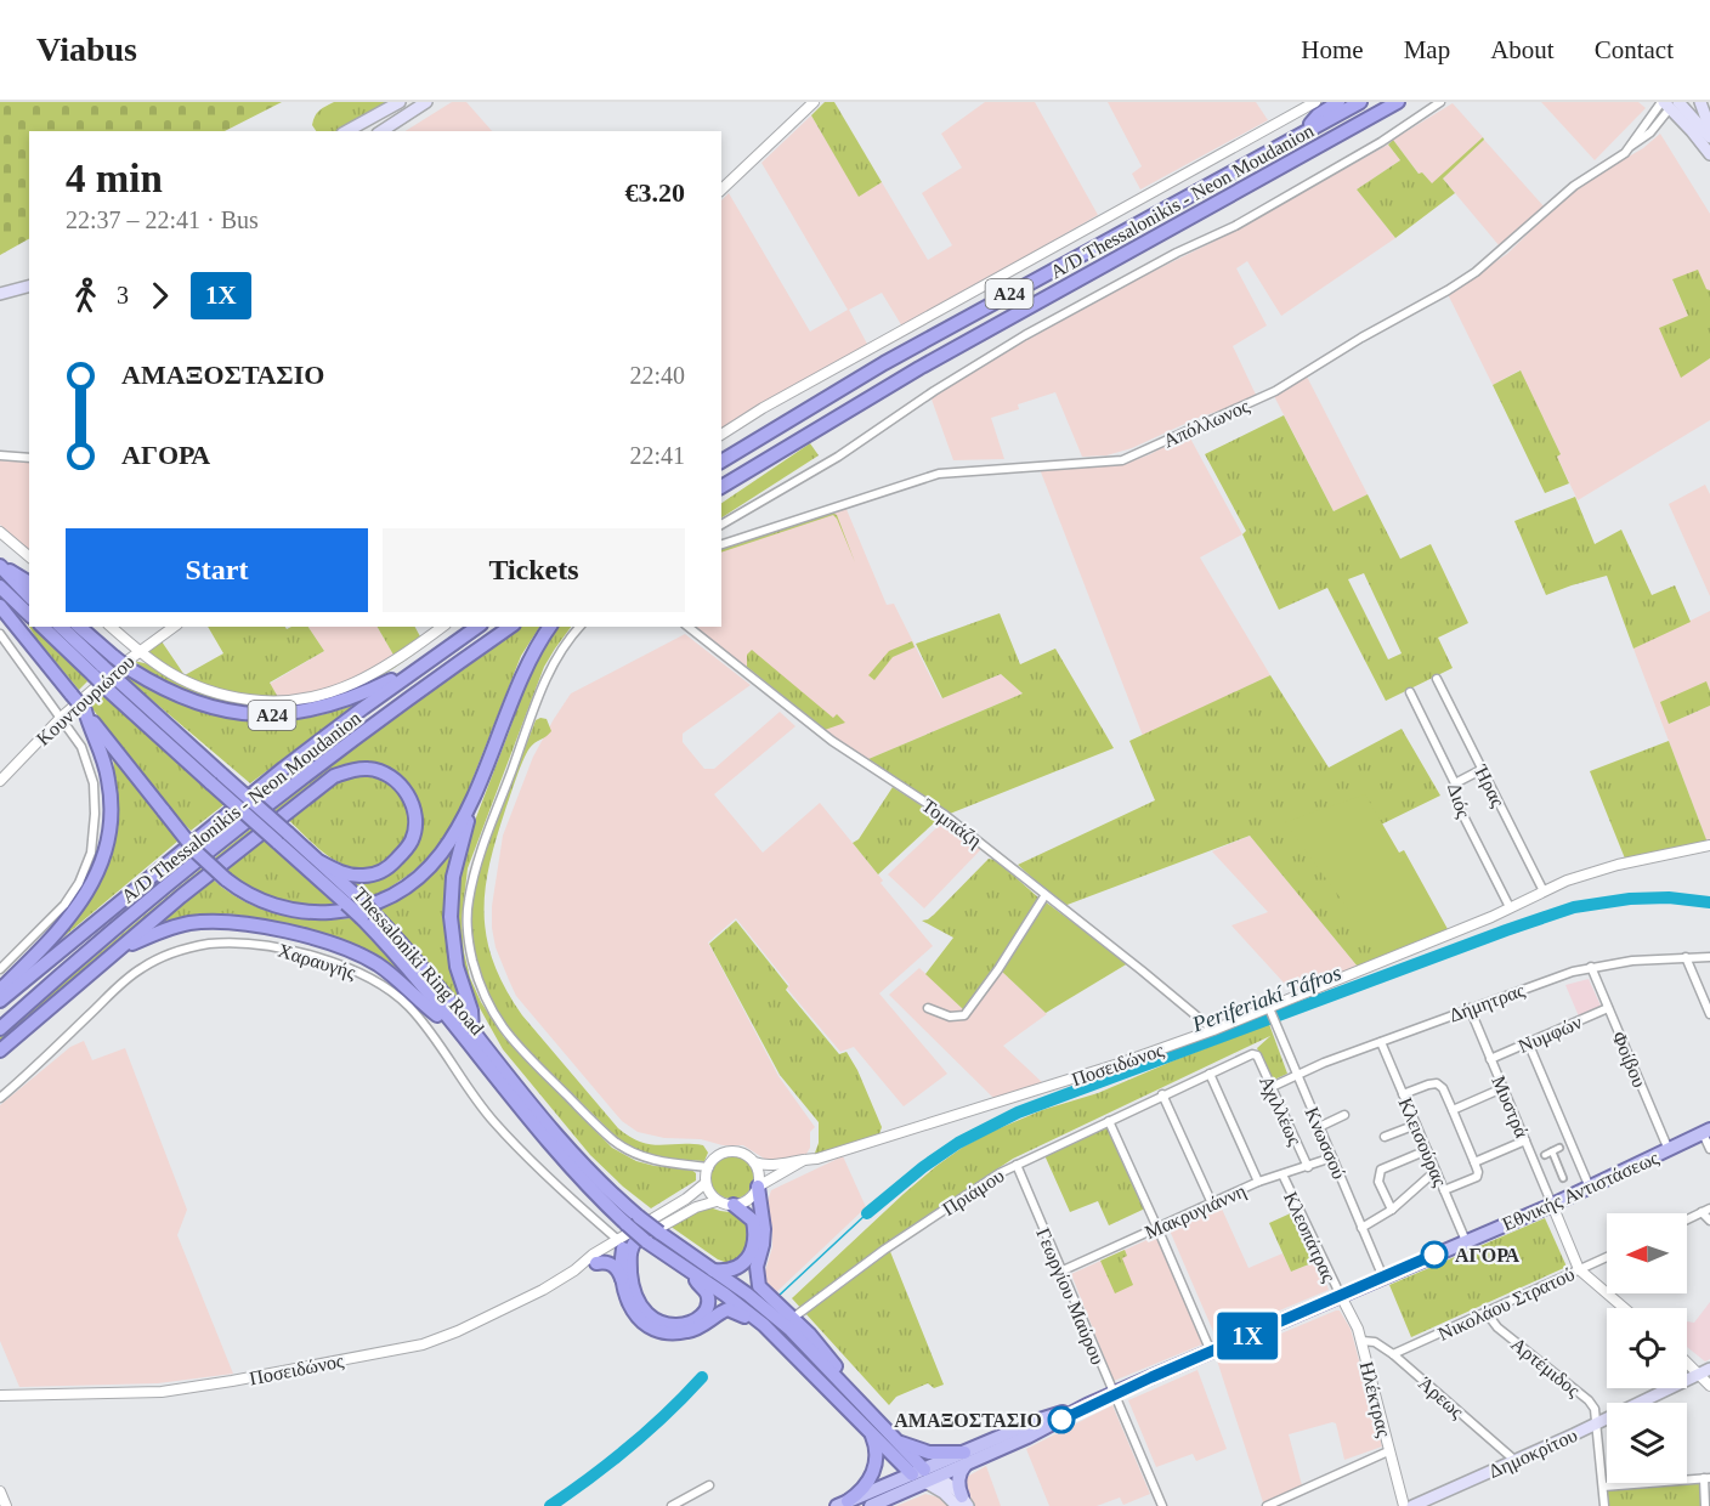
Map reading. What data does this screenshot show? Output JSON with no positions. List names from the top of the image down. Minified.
{"streets":{"highway":["A/D Thessalonikis - Neon Moudanion","Α24","Thessaloniki Ring Road"],"main road":["Εθνικής Αντιστάσεως","Δημοκρίτου"],"street":["Απόλλωνος","Κουντουριώτου","Ήρας","Διός","Τομπάζη","Χαραυγής","Δήμητρας","Νυμφών","Φοίβου","Ποσειδώνος","Μυστρά","Αχιλλέως","Κλεισούρας","Κνωσσού","Πριάμου","Μακρυγιάννη","Κλεοπάτρας","Γεωργίου Μαύρου","Νικολάου Στρατού","Αρτέμιδος","Άρεως","Ηλέκτρας"]},"crossings":[["A/D Thessalonikis - Neon Moudanion","Α24"],["Ήρας","Ποσειδώνος"],["Διός","Ποσειδώνος"],["Τομπάζη","Ποσειδώνος"],["Χαραυγής","Ποσειδώνος"],["Thessaloniki Ring Road","Εθνικής Αντιστάσεως"],["Δήμητρας","Φοίβου"],["Δήμητρας","Μυστρά"],["Δήμητρας","Αχιλλέως"],["Δήμητρας","Κλεισούρας"],["Δήμητρας","Κνωσσού"],["Νυμφών","Φοίβου"],["Νυμφών","Μυστρά"],["Φοίβου","Εθνικής Αντιστάσεως"],["Ποσειδώνος","Κνωσσού"],["Μυστρά","Εθνικής Αντιστάσεως"],["Αχιλλέως","Πριάμου"],["Αχιλλέως","Μακρυγιάννη"],["Κλεισούρας","Εθνικής Αντιστάσεως"],["Κνωσσού","Εθνικής Αντιστάσεως"],["Κνωσσού","Μακρυγιάννη"],["Εθνικής Αντιστάσεως","Κλεοπάτρας"],["Εθνικής Αντιστάσεως","Γεωργίου Μαύρου"],["Εθνικής Αντιστάσεως","Ηλέκτρας"],["Πριάμου","Γεωργίου Μαύρου"],["Μακρυγιάννη","Κλεοπάτρας"],["Μακρυγιάννη","Γεωργίου Μαύρου"],["Κλεοπάτρας","Ηλέκτρας"],["Νικολάου Στρατού","Αρτέμιδος"],["Νικολάου Στρατού","Άρεως"],["Αρτέμιδος","Δημοκρίτου"],["Άρεως","Ηλέκτρας"],["Άρεως","Δημοκρίτου"]],"water":["Periferiakí Táfros"],"places":["ΑΓΟΡΑ","ΑΜΑΞΟΣΤΑΣΙΟ"],"lines":["bus line 1Χ"],"north":"left","page":{"header":"Viabus","nav":["Home","Map","About","Contact"],"on_map":"1Χ","heading":["4 min","22:37 – 22:41 · Bus","€3.20"],"legs":["3","1Χ"],"list":[{"name":"ΑΜΑΞΟΣΤΑΣΙΟ","value":"22:40"},{"name":"ΑΓΟΡΑ","value":"22:41"}],"buttons":["Start","Tickets"]}}
